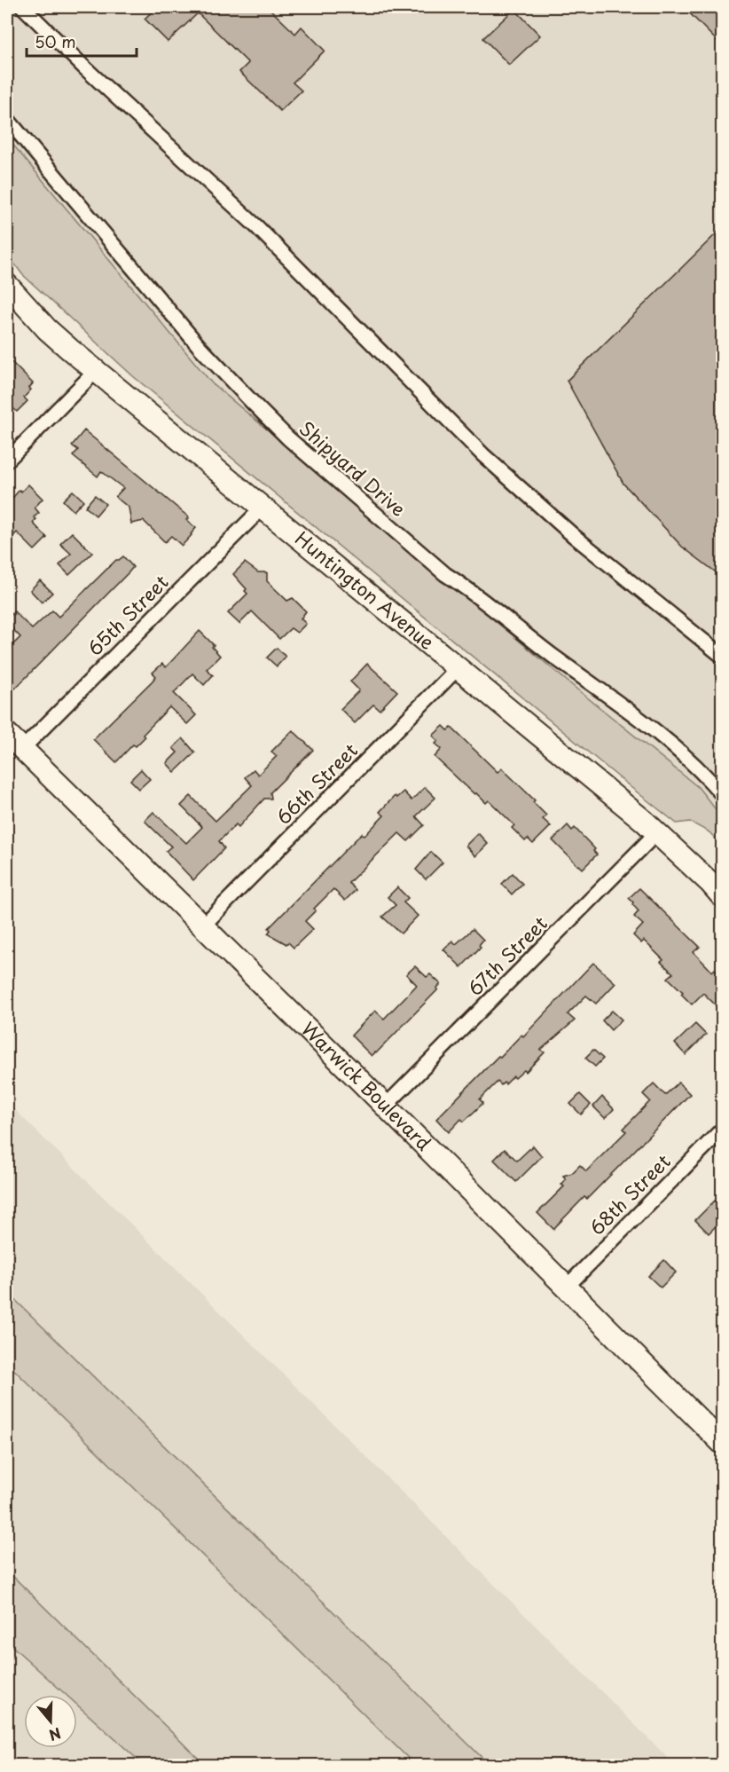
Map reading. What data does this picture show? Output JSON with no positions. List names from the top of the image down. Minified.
{"streets":{"main road":["Huntington Avenue","Warwick Boulevard"],"street":["Shipyard Drive","65th Street","66th Street","67th Street","68th Street"]},"crossings":[["Huntington Avenue","65th Street"],["Huntington Avenue","66th Street"],["Huntington Avenue","67th Street"],["65th Street","Warwick Boulevard"],["66th Street","Warwick Boulevard"],["67th Street","Warwick Boulevard"],["Warwick Boulevard","68th Street"]],"scale_bar":"50 m","north":"bottom"}
